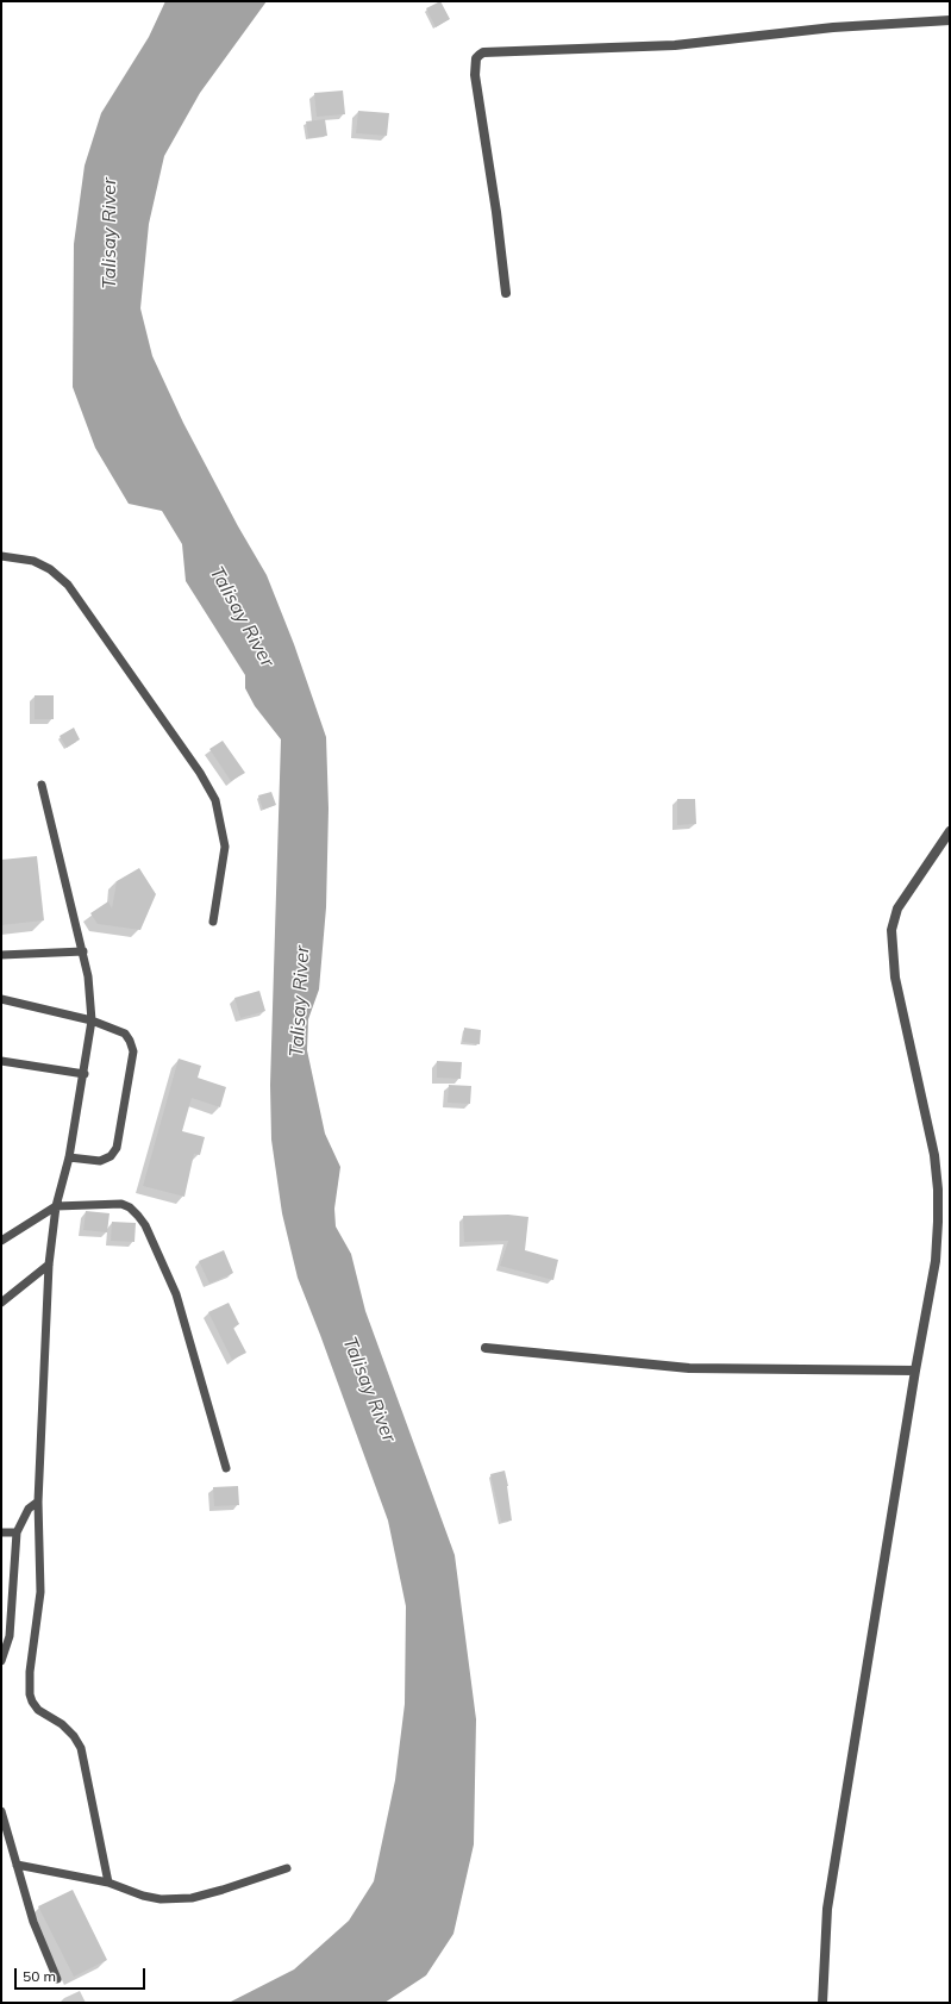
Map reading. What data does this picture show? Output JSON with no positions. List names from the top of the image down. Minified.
{"water":["Talisay River"],"scale_bar":"50 m"}
